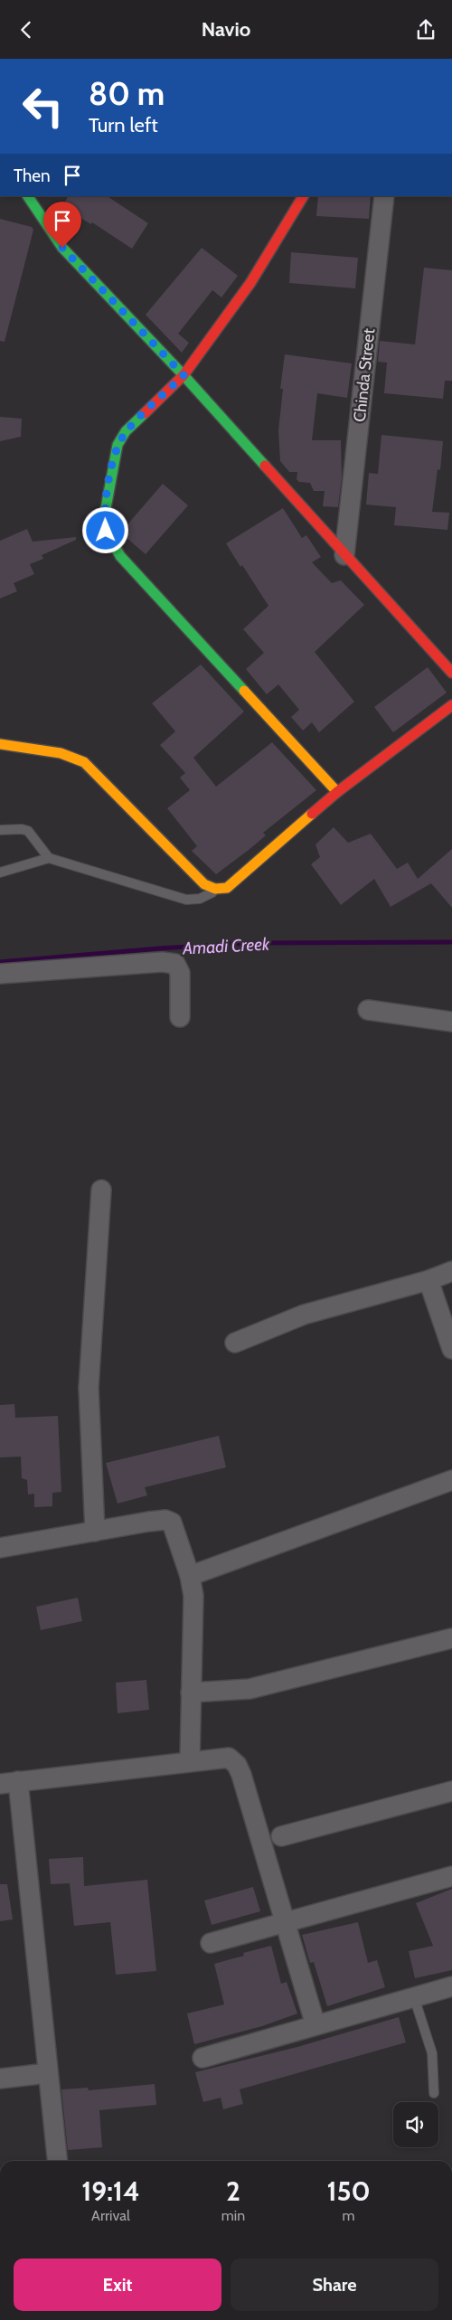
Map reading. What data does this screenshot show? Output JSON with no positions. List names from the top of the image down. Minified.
{"streets":{"street":["Chinda Street"]},"water":["Amadi Creek"],"page":{"header":"Navio","turn":["80 m","Turn left"],"then":"Then","eta":["19:14","Arrival","2","min","150","m"],"buttons":["Exit","Share"]}}
